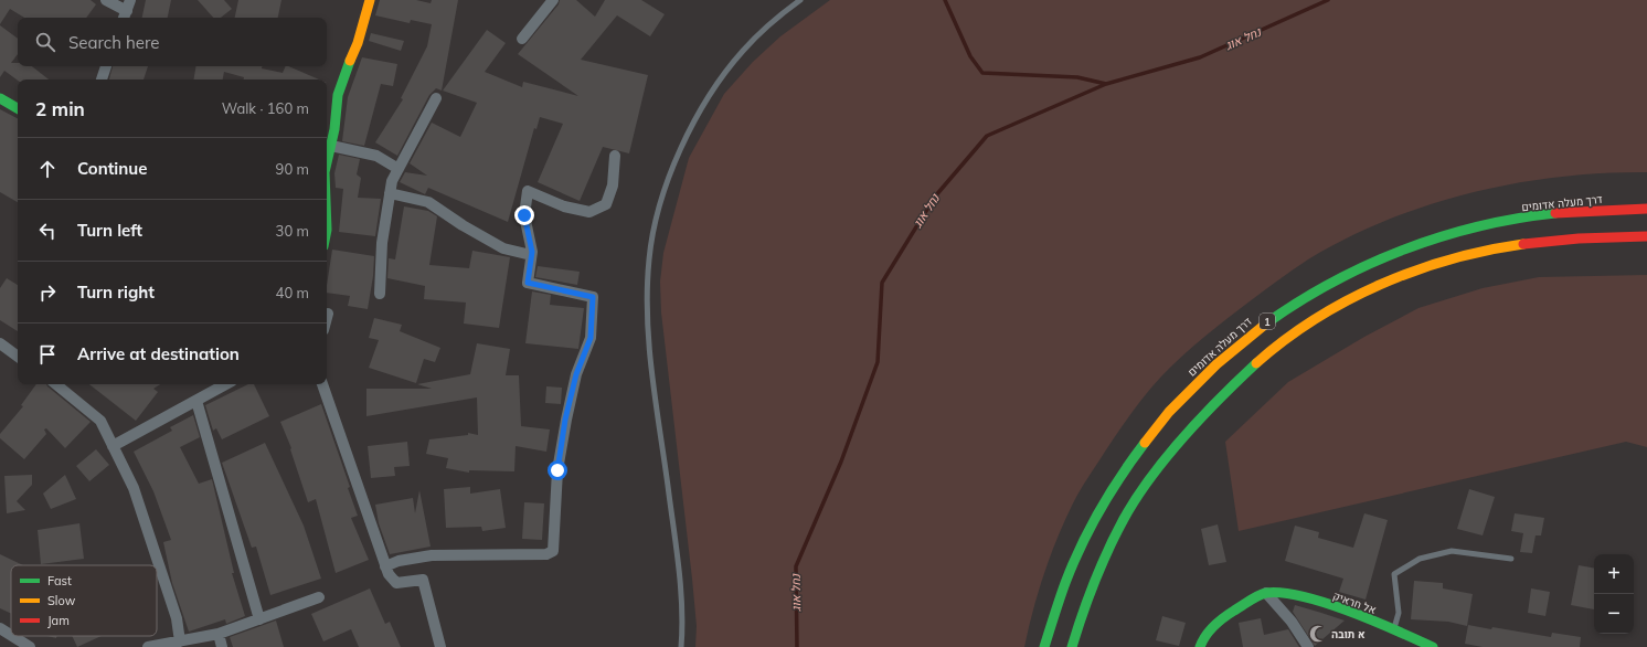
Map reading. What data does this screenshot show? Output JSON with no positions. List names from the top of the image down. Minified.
{"streets":{"main road":["דרך מעלה אדומים","1","אל חראיק"]},"water":["נחל אוג"],"places":{"mosque":["א תובה"]},"legend":["Fast","Slow","Jam"],"page":{"search":"Search here","heading":["2 min","Walk · 160 m"],"list":[["Continue","90 m"],["Turn left","30 m"],["Turn right","40 m"],"Arrive at destination"],"map_buttons":["+","−"]}}
